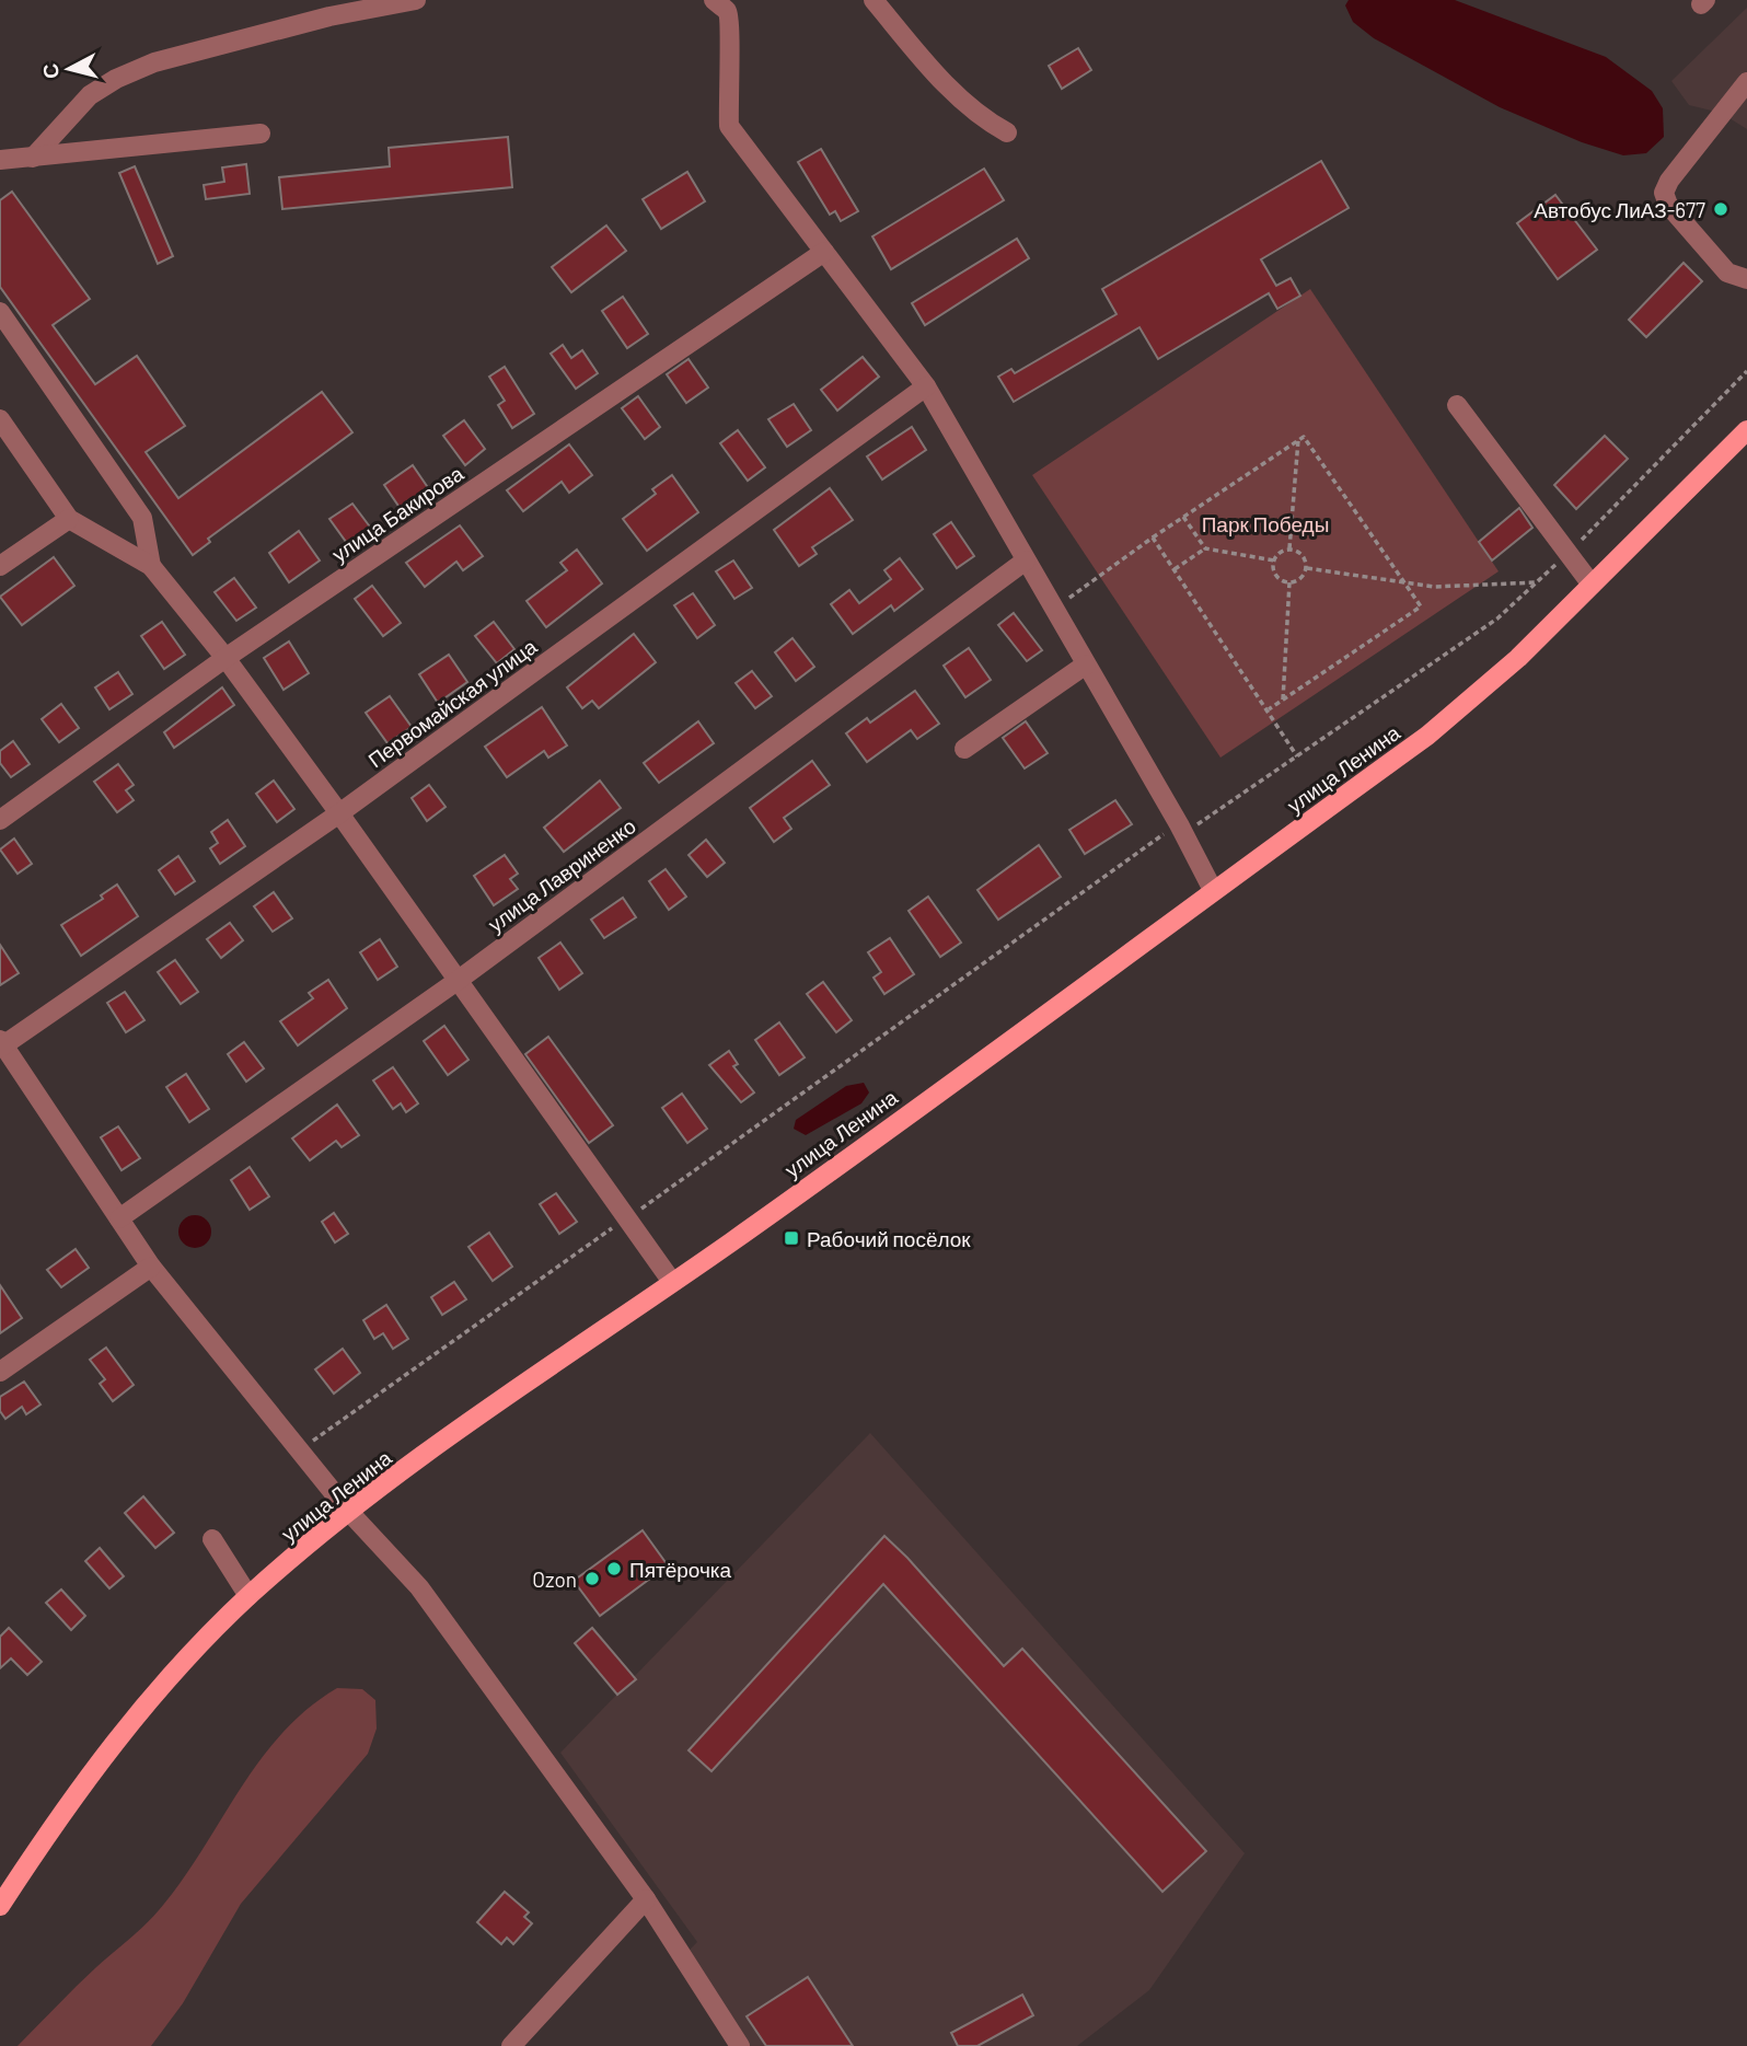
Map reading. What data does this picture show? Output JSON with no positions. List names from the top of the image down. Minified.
{"streets":{"main road":["улица Ленина"],"street":["улица Бакирова","Первомайская улица","улица Лавриненко"]},"parks":["Парк Победы"],"places":{"other":["Автобус ЛиАЗ-677","Пятёрочка","Ozon"],"transit":["Рабочий посёлок"]},"north":"left"}
